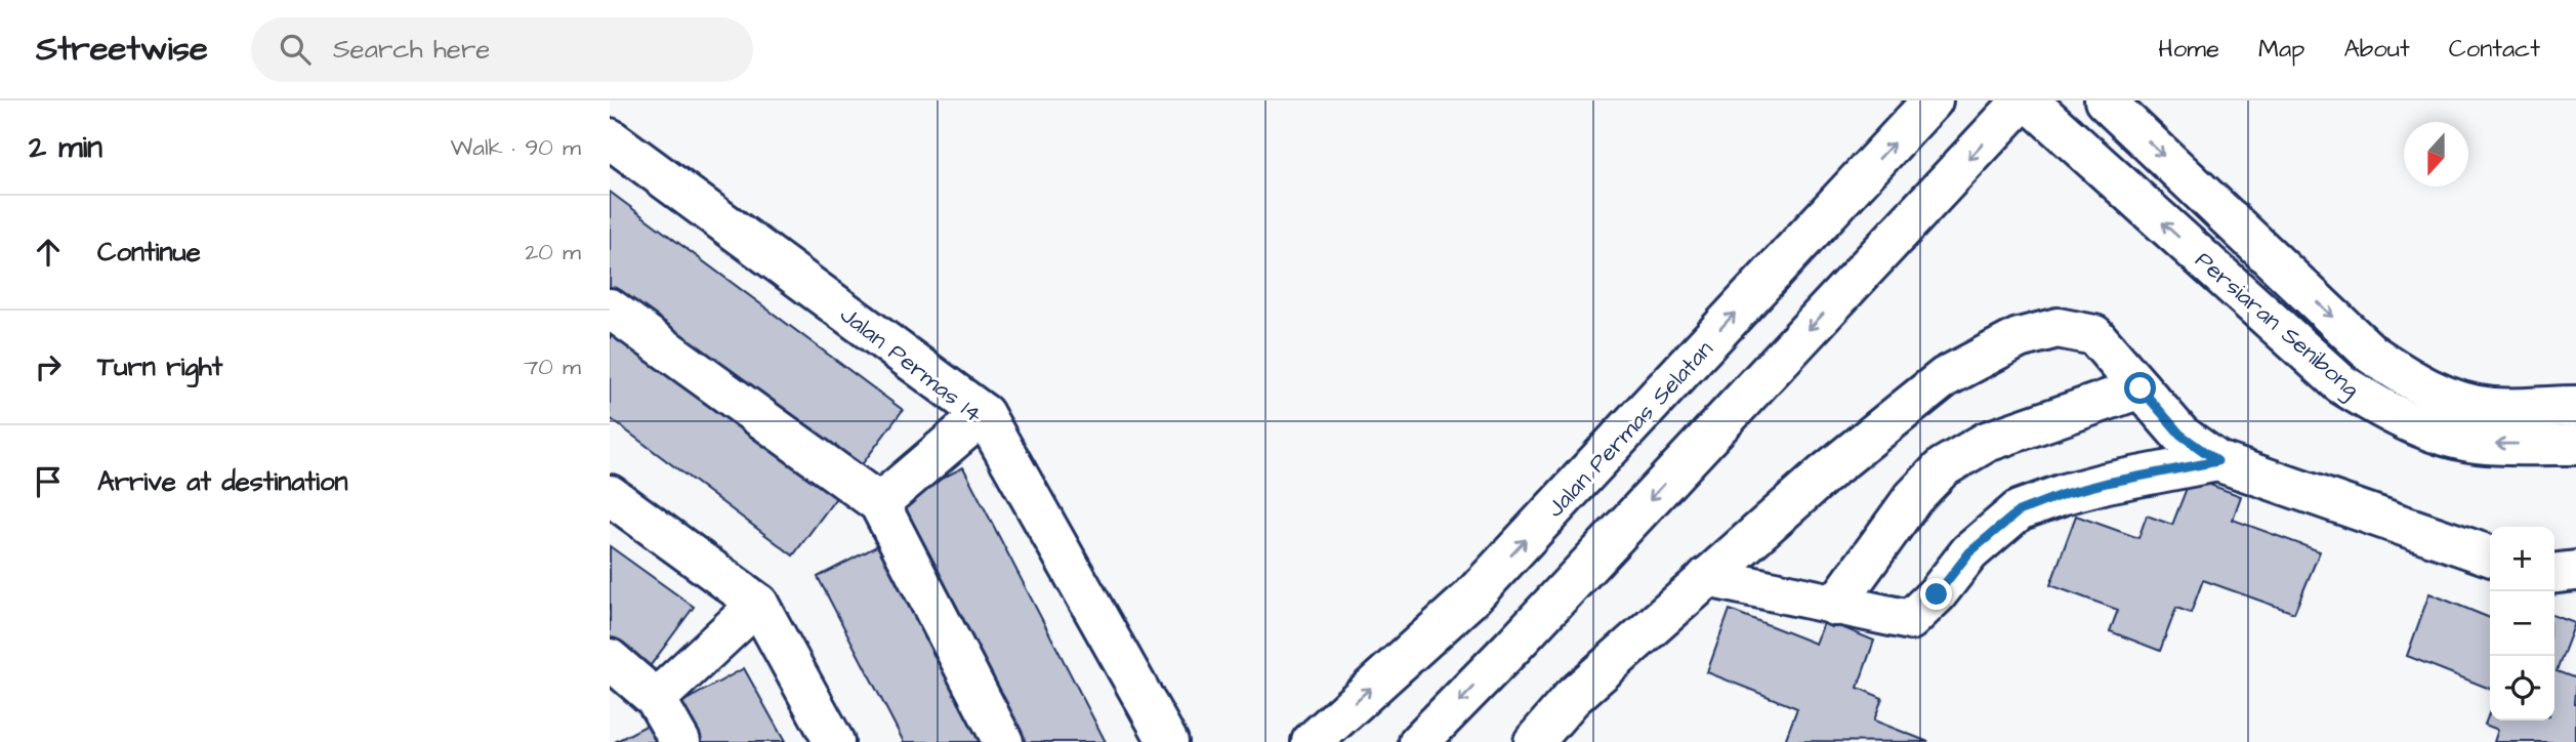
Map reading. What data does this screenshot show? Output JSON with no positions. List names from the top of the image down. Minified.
{"streets":{"street":["Persiaran Senibong","Jalan Permas 14","Jalan Permas Selatan"]},"north":"bottom","page":{"header":"Streetwise","search":"Search here","nav":["Home","Map","About","Contact"],"heading":["2 min","Walk · 90 m"],"list":[["Continue","20 m"],["Turn right","70 m"],"Arrive at destination"],"map_buttons":["+","−"]}}
